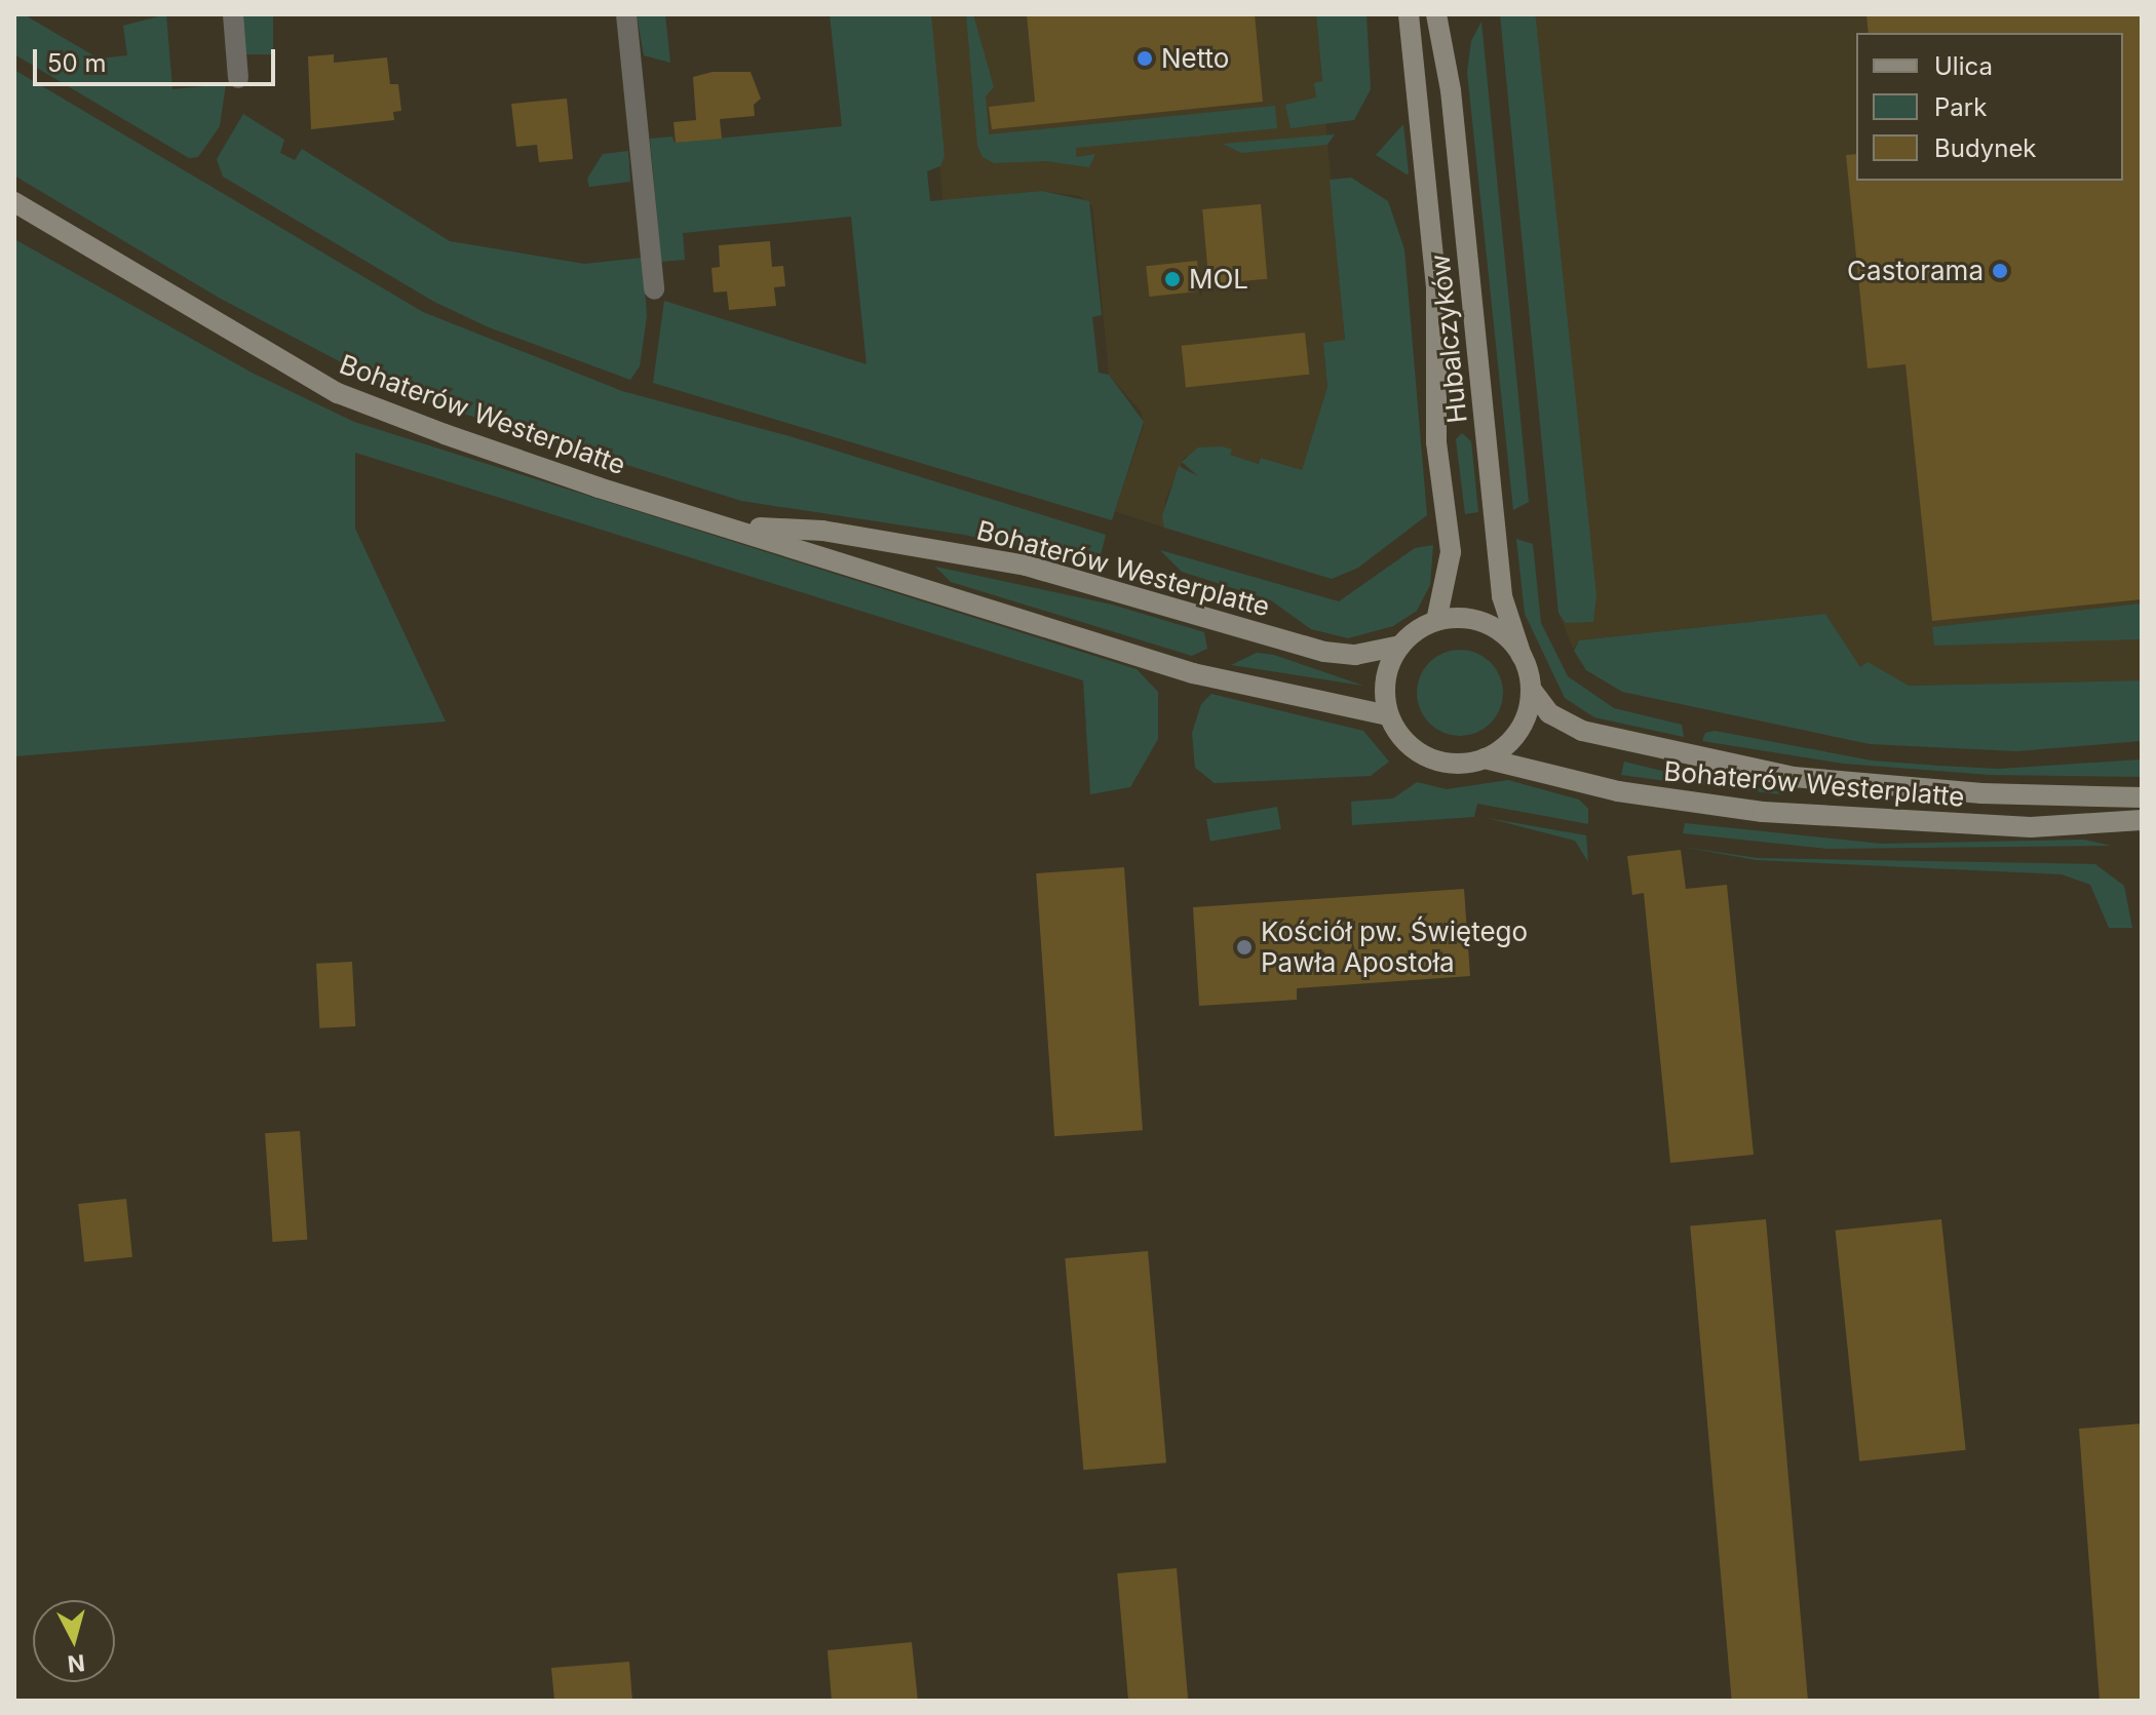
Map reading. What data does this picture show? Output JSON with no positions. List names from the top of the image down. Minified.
{"streets":{"main road":["Hubalczyków","Bohaterów Westerplatte"]},"crossings":[["Hubalczyków","Bohaterów Westerplatte"]],"places":["Netto","Castorama","MOL","Kościół pw. Świętego Pawła Apostoła"],"legend":["Ulica","Park","Budynek"],"scale_bar":"50 m","north":"bottom"}
